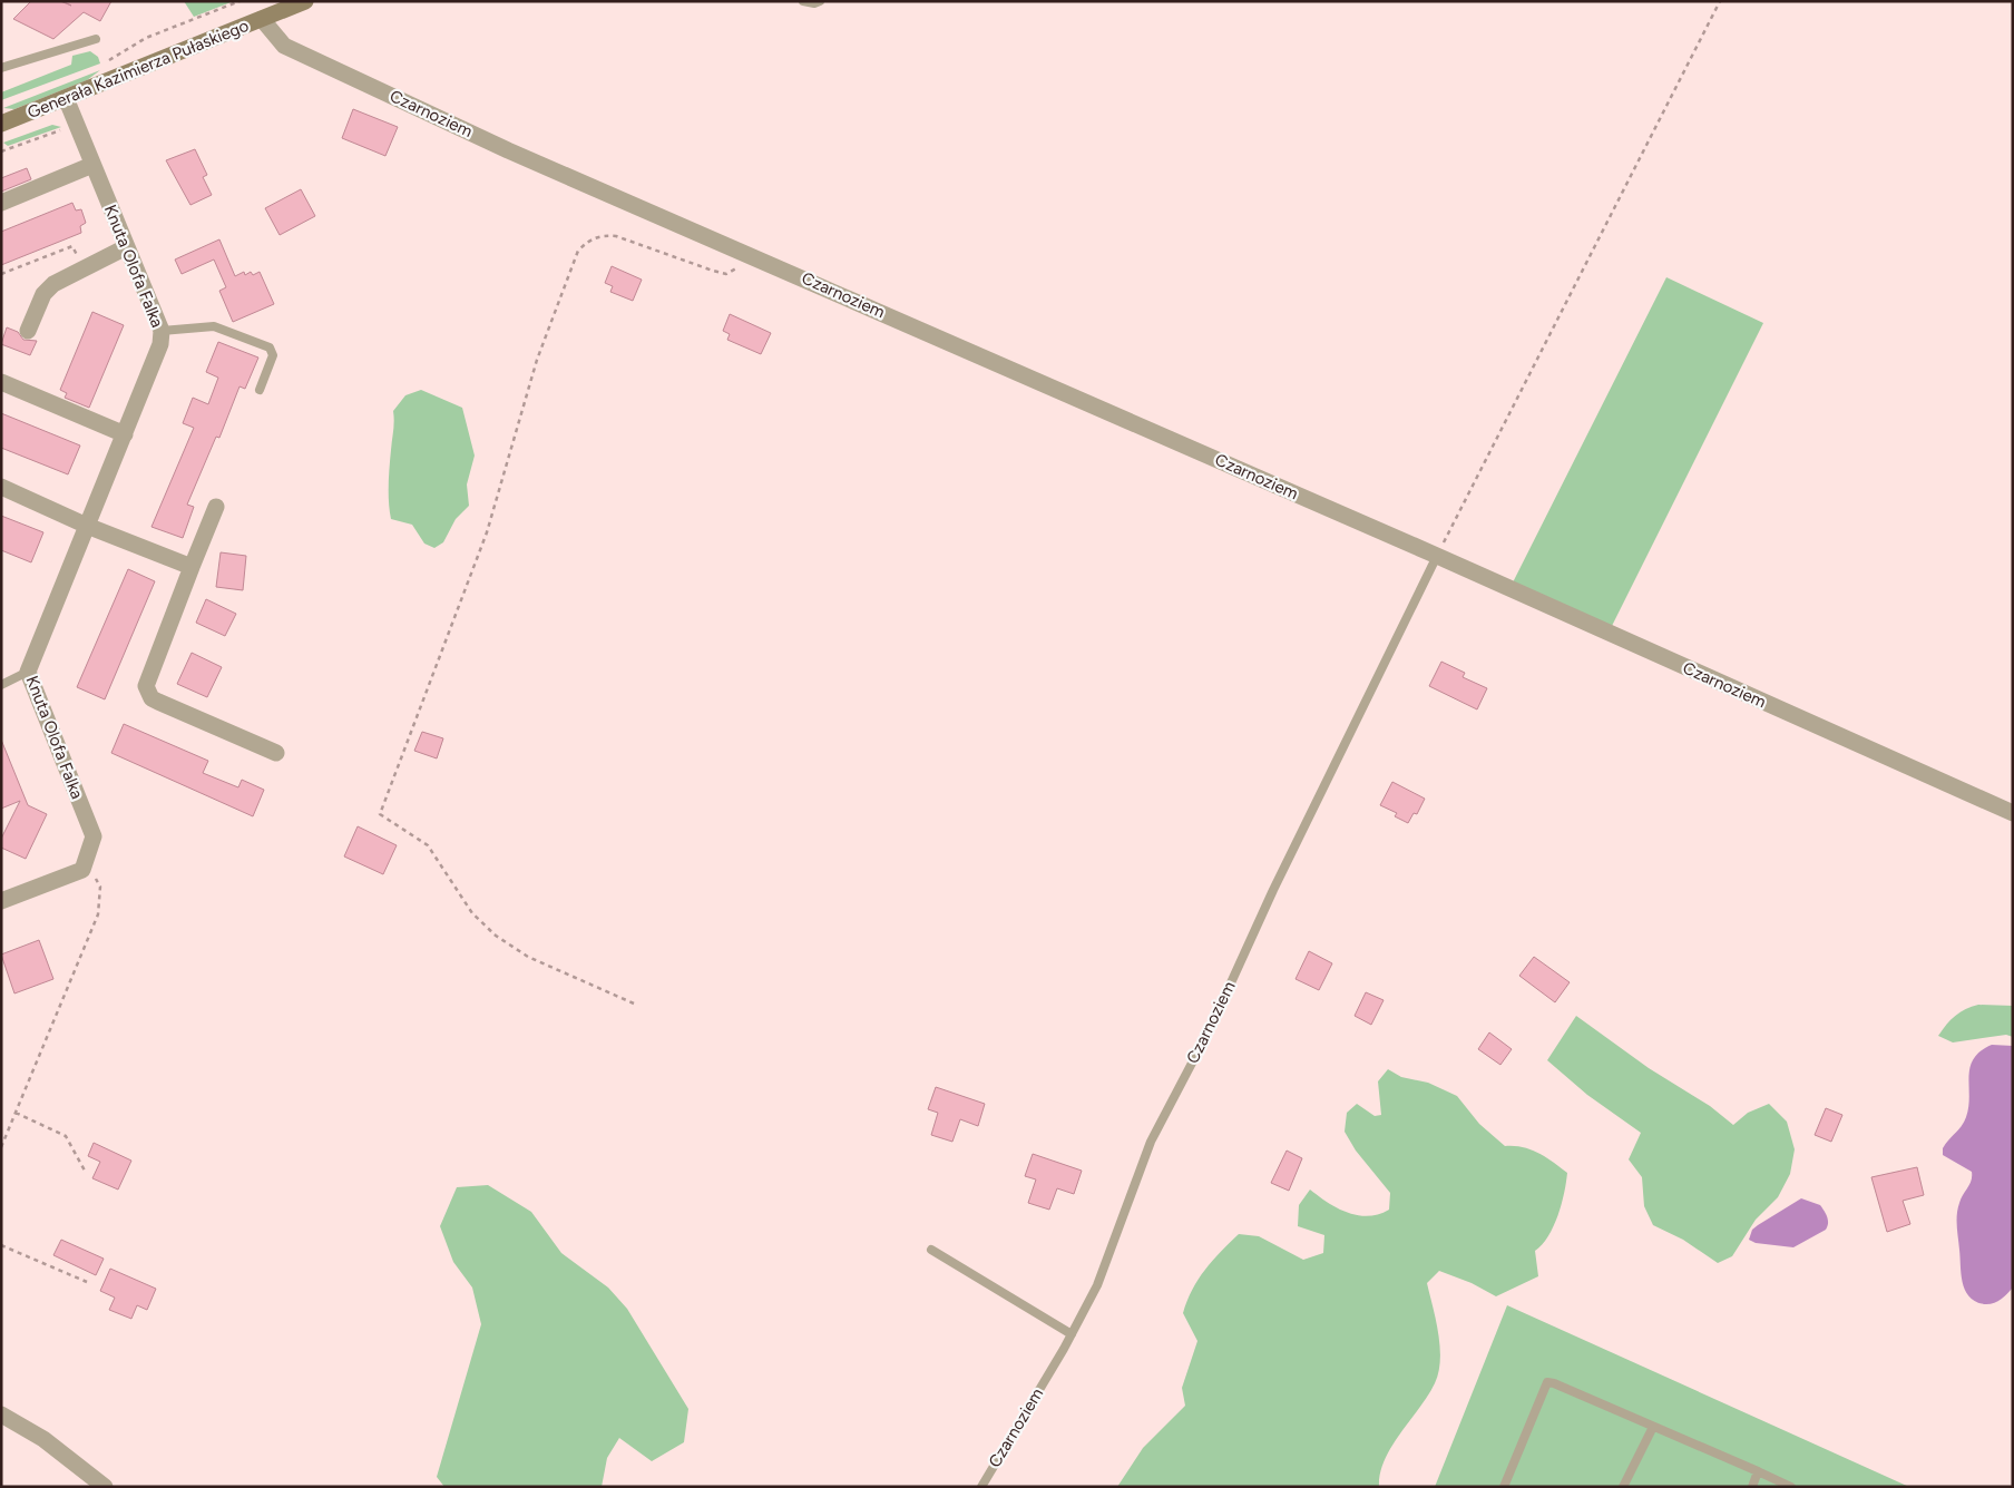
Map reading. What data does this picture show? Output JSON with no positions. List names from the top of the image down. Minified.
{"streets":{"main road":["Generała Kazimierza Pułaskiego"],"street":["Czarnoziem","Knuta Olofa Falka"]},"crossings":[["Generała Kazimierza Pułaskiego","Czarnoziem"],["Generała Kazimierza Pułaskiego","Knuta Olofa Falka"]]}
